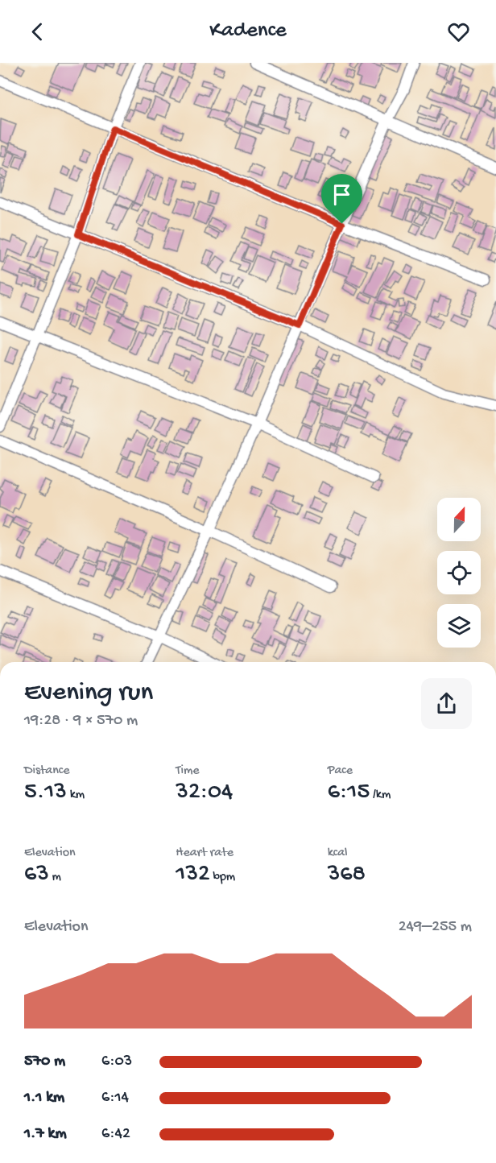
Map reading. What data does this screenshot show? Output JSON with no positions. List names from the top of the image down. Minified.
{"north":"top","page":{"header":"Kadence","heading":["Evening run","19:28 · 9 × 570 m"],"stats":[["Distance","5.13 km"],["Time","32:04"],["Pace","6:15 /km"],["Elevation","63 m"],["Heart rate","132 bpm"],["kcal","368"]],"chart":["Elevation","249–255 m"],"list":[{"name":"570 m","note":"6:03"},{"name":"1.1 km","note":"6:14"},{"name":"1.7 km","note":"6:42"}]}}
